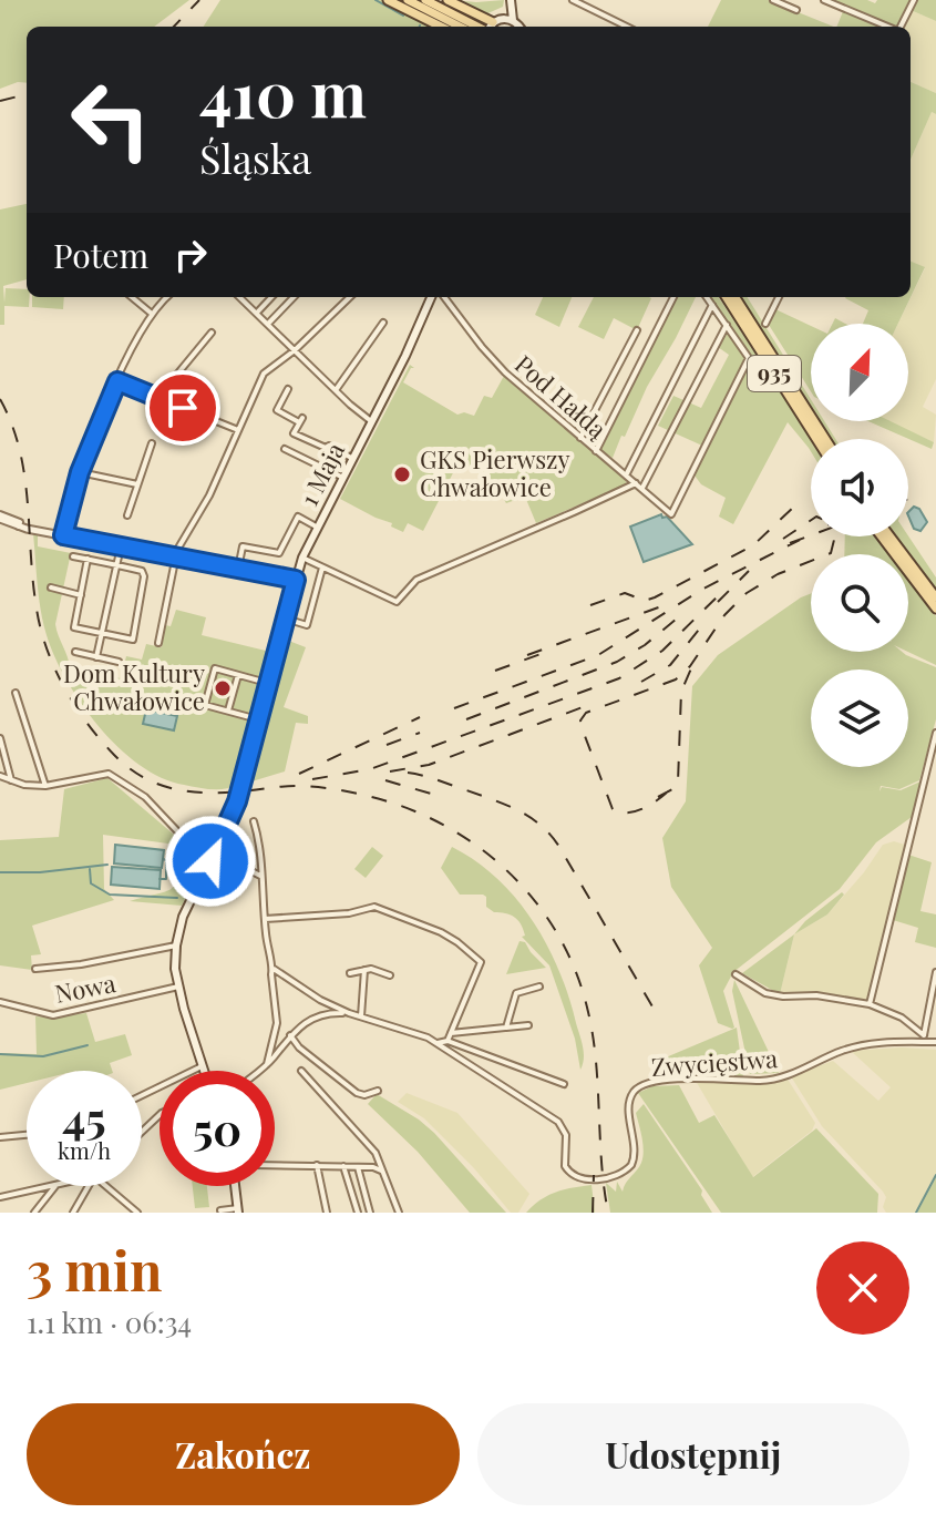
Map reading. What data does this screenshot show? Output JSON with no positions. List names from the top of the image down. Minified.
{"streets":{"main road":["935","1 Maja"],"street":["Pod Hałdą","Nowa","Zwycięstwa"]},"crossings":[["1 Maja","Nowa"]],"places":["GKS Pierwszy Chwałowice","Dom Kultury Chwałowice"],"north":"top right","page":{"turn":["410 m","Śląska"],"then":"Potem","speed":"45 km/h","limit":"50","heading":["3 min","1.1 km · 06:34"],"buttons":["Zakończ","Udostępnij"]}}
